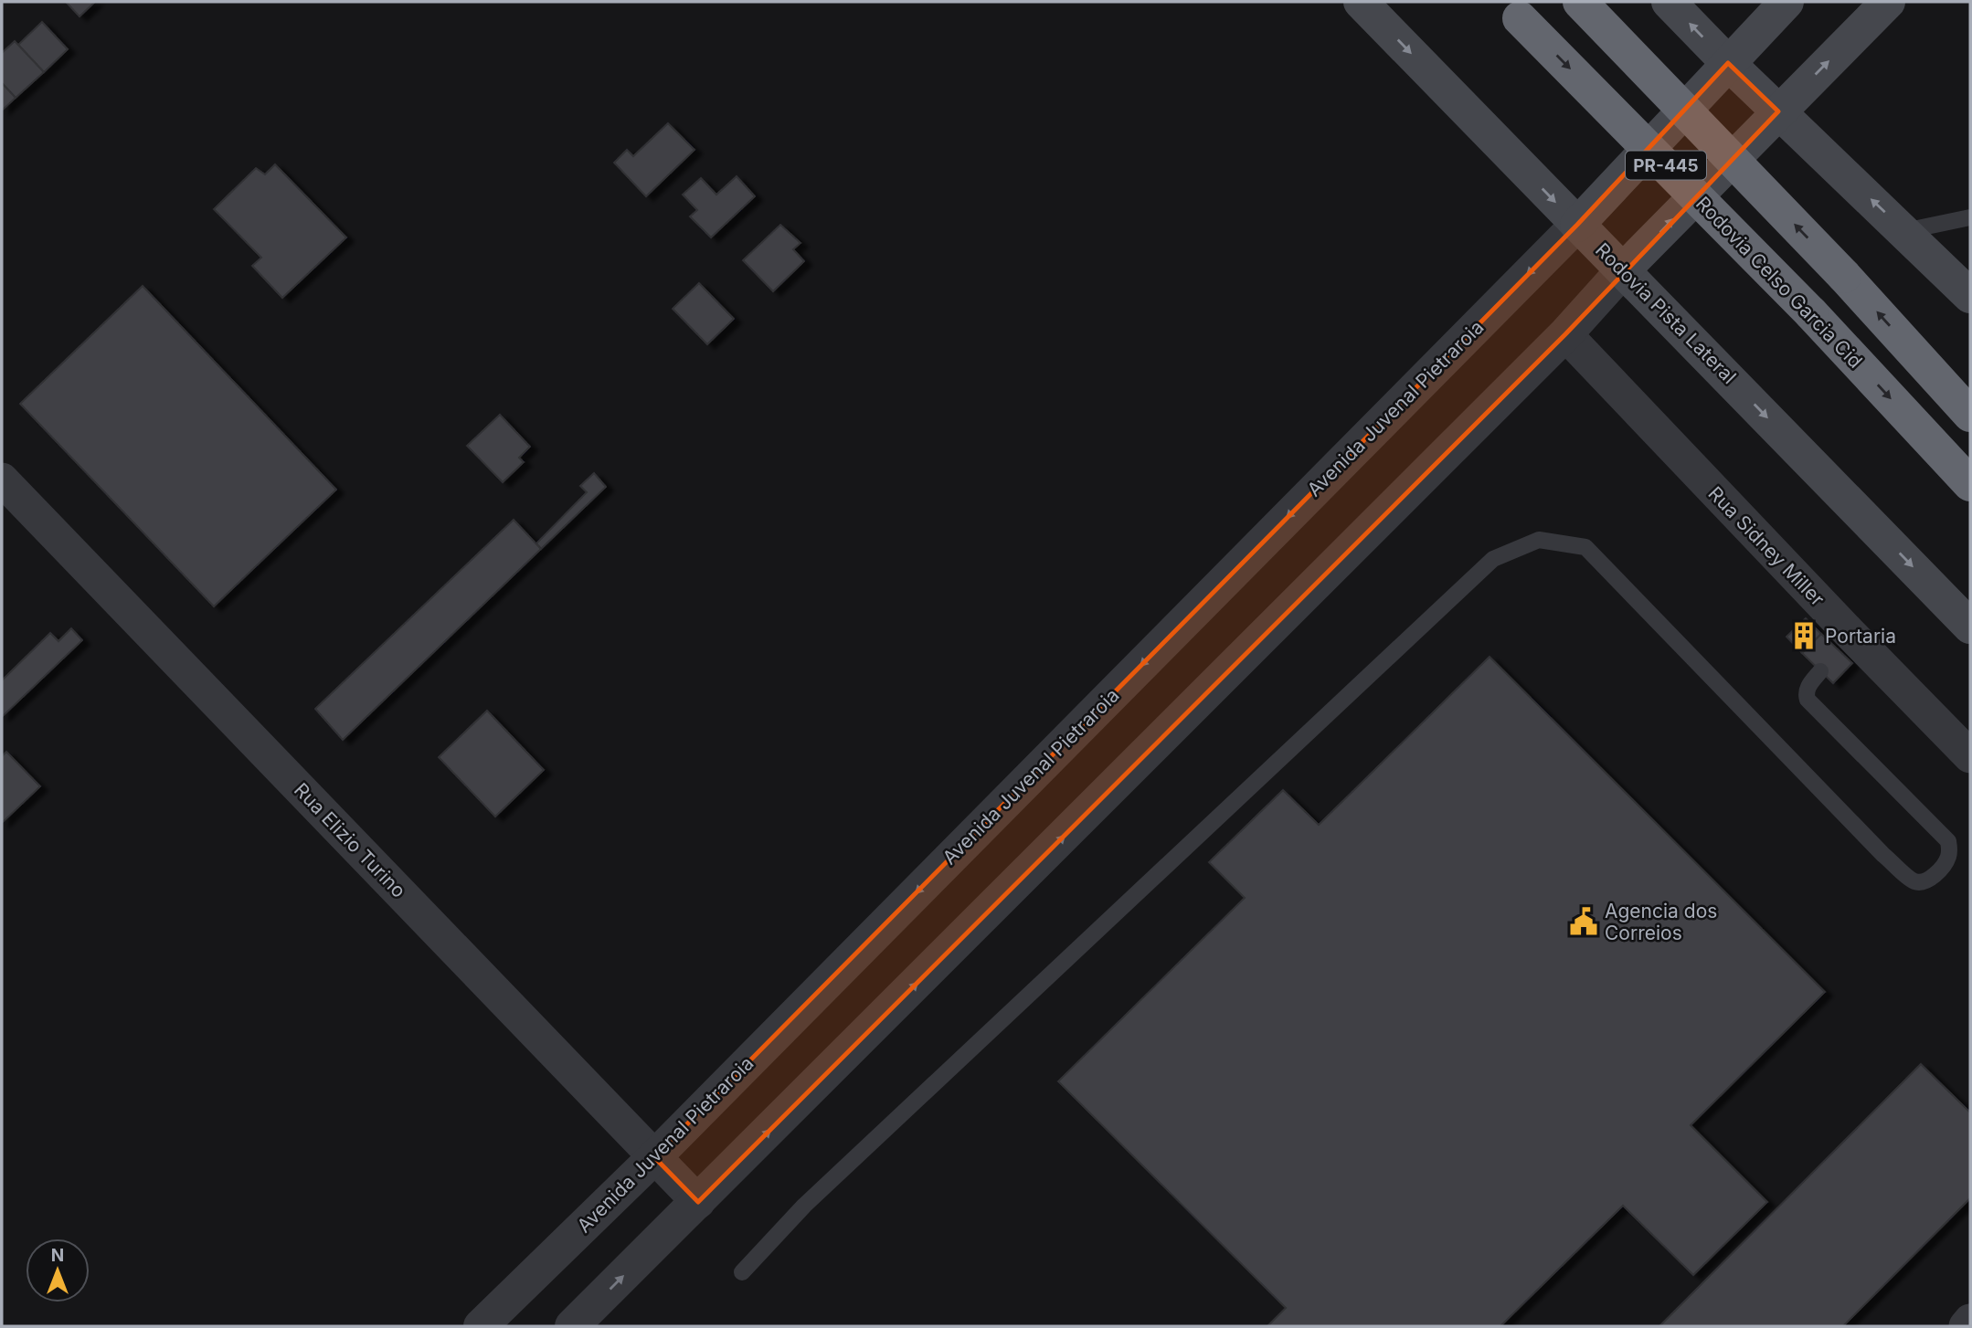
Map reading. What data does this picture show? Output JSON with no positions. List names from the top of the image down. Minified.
{"streets":{"highway":["PR-445","Rodovia Celso Garcia Cid"],"main road":["Rodovia Pista Lateral"],"street":["Avenida Juvenal Pietraroia","Rua Sidney Miller","Rua Elizio Turino"]},"crossings":[["Rodovia Pista Lateral","Avenida Juvenal Pietraroia"],["Avenida Juvenal Pietraroia","Rua Elizio Turino"]],"places":{"building":["Portaria"],"public building":["Agencia dos Correios"]},"north":"top"}
